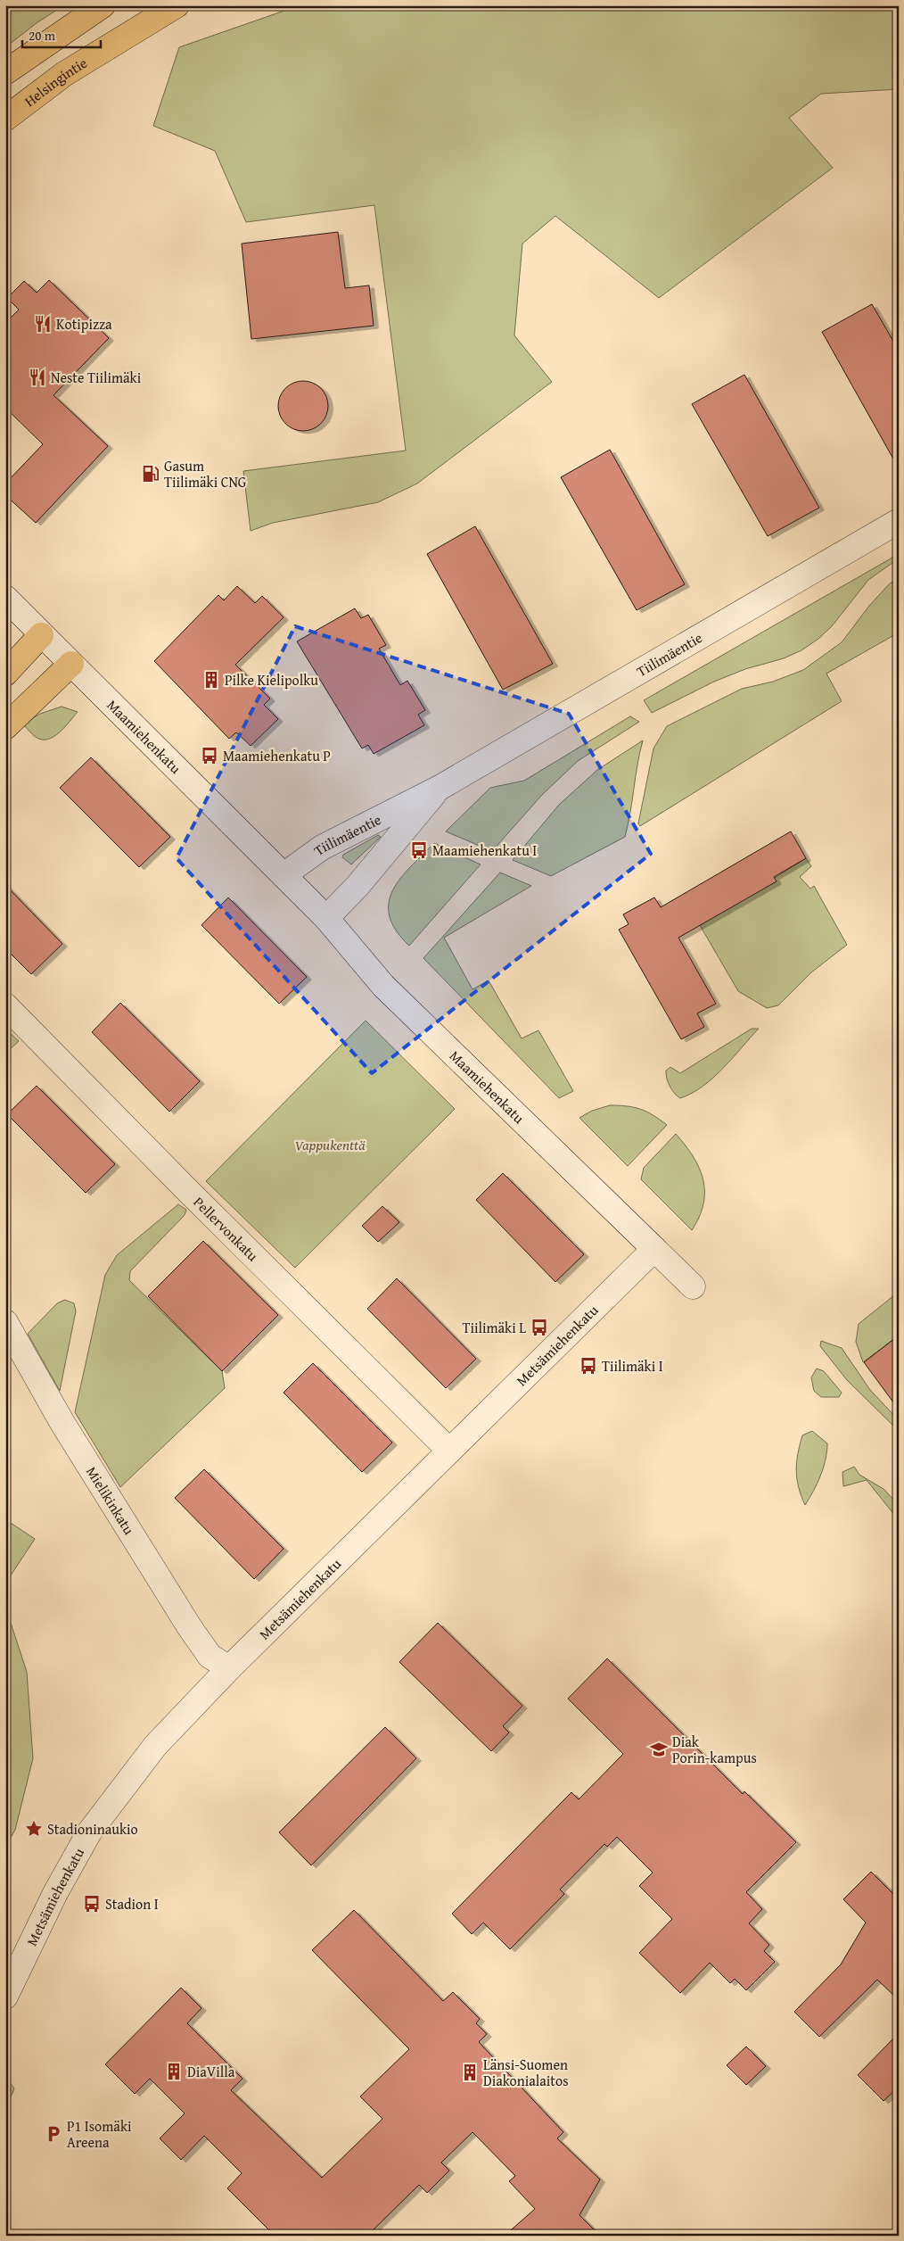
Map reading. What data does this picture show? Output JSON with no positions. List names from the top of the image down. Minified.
{"streets":{"highway":["Helsingintie"],"street":["Tiilimäentie","Maamiehenkatu","Pellervonkatu","Metsämiehenkatu","Mielikinkatu"]},"crossings":[["Tiilimäentie","Maamiehenkatu"],["Maamiehenkatu","Metsämiehenkatu"],["Pellervonkatu","Metsämiehenkatu"],["Metsämiehenkatu","Mielikinkatu"]],"parks":["Vappukenttä"],"places":{"restaurant":["Kotipizza","Neste Tiilimäki"],"fuel station":["Gasum Tiilimäki CNG"],"building":["Pilke Kielipolku","DiaVilla","Länsi-Suomen Diakonialaitos"],"bus stop":["Maamiehenkatu P","Maamiehenkatu I","Tiilimäki L","Tiilimäki I","Stadion I"],"school or university":["Diak Porin-kampus"],"place":["Stadioninaukio"],"parking":["P1 Isomäki Areena"]},"scale_bar":"20 m"}
